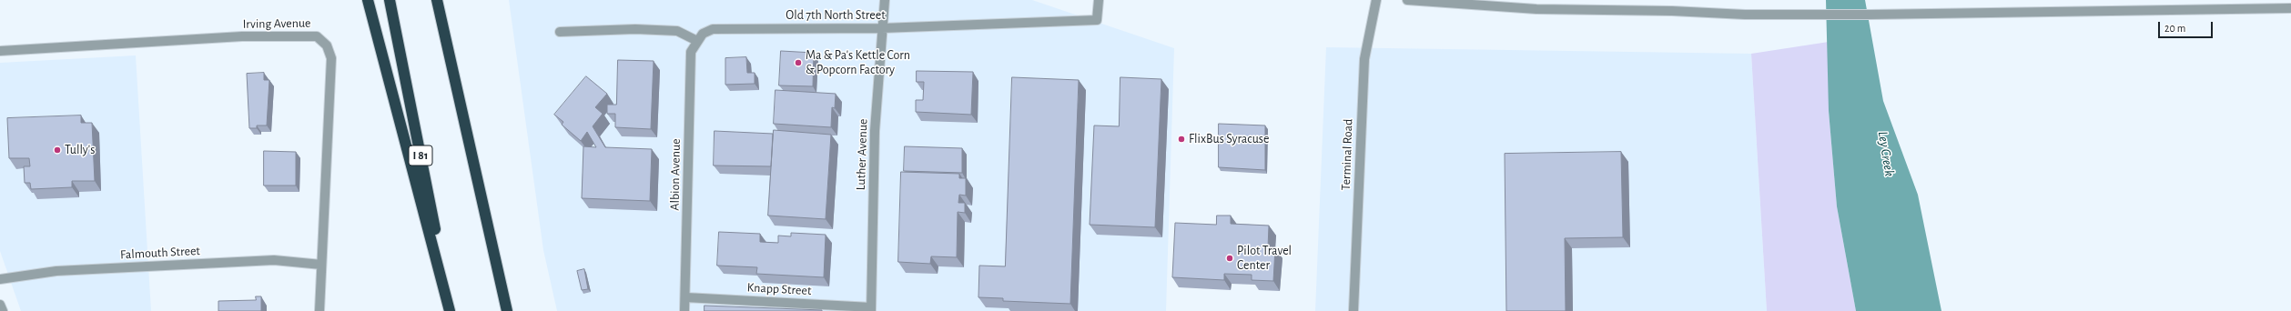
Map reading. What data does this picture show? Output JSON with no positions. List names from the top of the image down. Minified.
{"streets":{"highway":["I 81"],"street":["Old 7th North Street","Irving Avenue","Luther Avenue","Terminal Road","Albion Avenue","Falmouth Street","Knapp Street"]},"crossings":[["Old 7th North Street","Luther Avenue"],["Old 7th North Street","Albion Avenue"],["Irving Avenue","Falmouth Street"],["Luther Avenue","Knapp Street"],["Albion Avenue","Knapp Street"]],"water":["Ley Creek"],"places":["Ma & Pa's Kettle Corn & Popcorn Factory","FlixBus Syracuse","Tully's","Pilot Travel Center"],"scale_bar":"20 m"}
